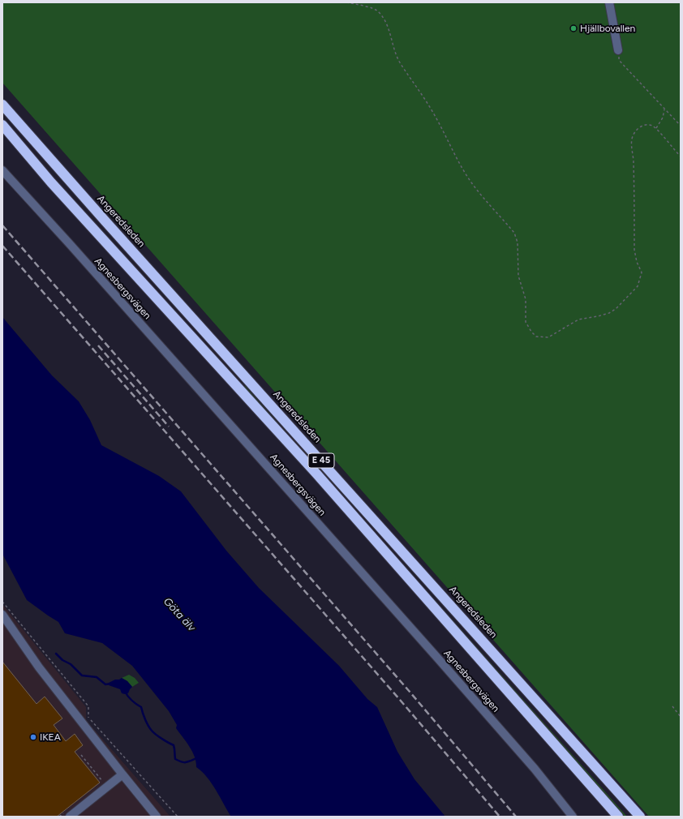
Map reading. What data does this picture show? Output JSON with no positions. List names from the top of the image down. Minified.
{"streets":{"highway":["Angeredsleden","E 45"],"street":["Agnesbergsvägen"]},"water":["Göta älv"],"places":["Hjällbovallen","IKEA"]}
